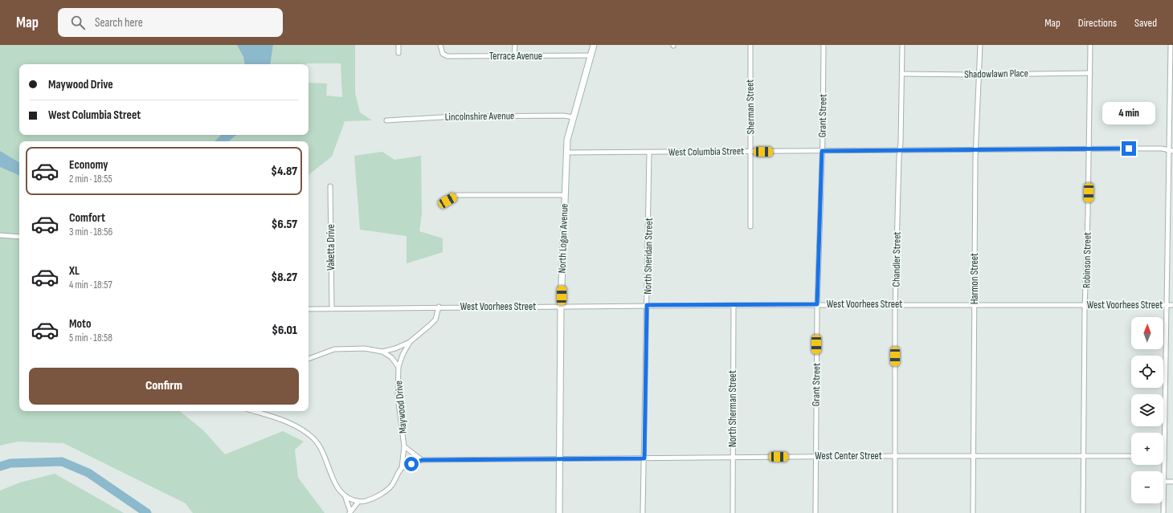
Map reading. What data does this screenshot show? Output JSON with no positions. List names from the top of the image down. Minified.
{"streets":{"street":["Terrace Avenue","Shadowlawn Place","Sherman Street","Grant Street","Lincolnshire Avenue","West Columbia Street","North Logan Avenue","Vaketta Drive","North Sheridan Street","Chandler Street","Robinson Street","Harmon Street","West Voorhees Street","Maywood Drive","North Sherman Street","West Center Street"]},"crossings":[["Terrace Avenue","North Logan Avenue"],["Shadowlawn Place","Chandler Street"],["Shadowlawn Place","Robinson Street"],["Shadowlawn Place","Harmon Street"],["Sherman Street","West Columbia Street"],["Grant Street","West Columbia Street"],["Grant Street","West Voorhees Street"],["Grant Street","West Center Street"],["Lincolnshire Avenue","North Logan Avenue"],["West Columbia Street","North Logan Avenue"],["West Columbia Street","North Sheridan Street"],["West Columbia Street","Chandler Street"],["West Columbia Street","Robinson Street"],["West Columbia Street","Harmon Street"],["North Logan Avenue","West Voorhees Street"],["North Logan Avenue","West Center Street"],["Vaketta Drive","West Voorhees Street"],["North Sheridan Street","West Voorhees Street"],["North Sheridan Street","West Center Street"],["Chandler Street","West Voorhees Street"],["Chandler Street","West Center Street"],["Robinson Street","West Voorhees Street"],["Robinson Street","West Center Street"],["Harmon Street","West Voorhees Street"],["Harmon Street","West Center Street"],["West Voorhees Street","Maywood Drive"],["West Voorhees Street","North Sherman Street"],["North Sherman Street","West Center Street"]],"north":"top","page":{"header":"Map","search":"Search here","nav":["Map","Directions","Saved"],"banner":["Maywood Drive","West Columbia Street"],"bubble":"4 min","list":[{"name":"Economy","note":"2 min · 18:55","value":"$4.87"},{"name":"Comfort","note":"3 min · 18:56","value":"$6.57"},{"name":"XL","note":"4 min · 18:57","value":"$8.27"},{"name":"Moto","note":"5 min · 18:58","value":"$6.01"}],"map_buttons":["+","−"],"buttons":"Confirm"}}
